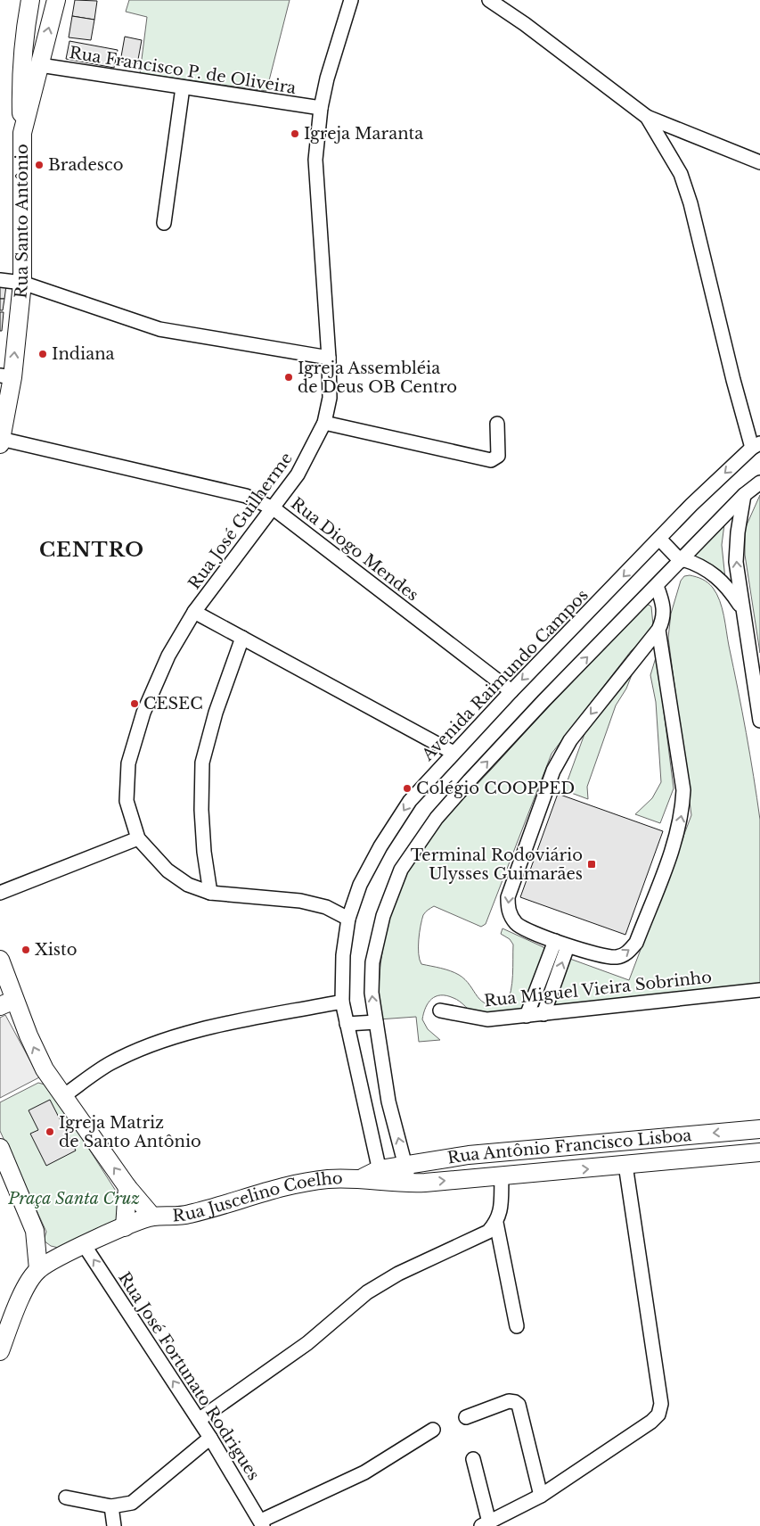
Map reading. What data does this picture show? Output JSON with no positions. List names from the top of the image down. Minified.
{"streets":{"main road":["Rua Santo Antônio","Rua Antônio Francisco Lisboa","Rua Juscelino Coelho"],"street":["Rua Francisco P. de Oliveira","Rua José Guilherme","Rua Diogo Mendes","Avenida Raimundo Campos","Rua Miguel Vieira Sobrinho","Rua José Fortunato Rodrigues"]},"crossings":[["Rua Francisco P. de Oliveira","Rua Santo Antônio"],["Rua Francisco P. de Oliveira","Rua José Guilherme"],["Rua Santo Antônio","Rua Diogo Mendes"],["Rua José Guilherme","Rua Diogo Mendes"],["Rua José Guilherme","Avenida Raimundo Campos"],["Rua Diogo Mendes","Avenida Raimundo Campos"],["Avenida Raimundo Campos","Rua Antônio Francisco Lisboa"],["Avenida Raimundo Campos","Rua Juscelino Coelho"],["Rua Antônio Francisco Lisboa","Rua Juscelino Coelho"]],"one_way":["Rua José Fortunato Rodrigues"],"districts":["CENTRO"],"parks":["Praça Santa Cruz"],"places":{"other":["Igreja Maranta","Bradesco","Indiana","Igreja Assembléia de Deus OB Centro","CESEC","Colégio COOPPED","Xisto","Igreja Matriz de Santo Antônio"],"transit":["Terminal Rodoviário Ulysses Guimarães"]}}
